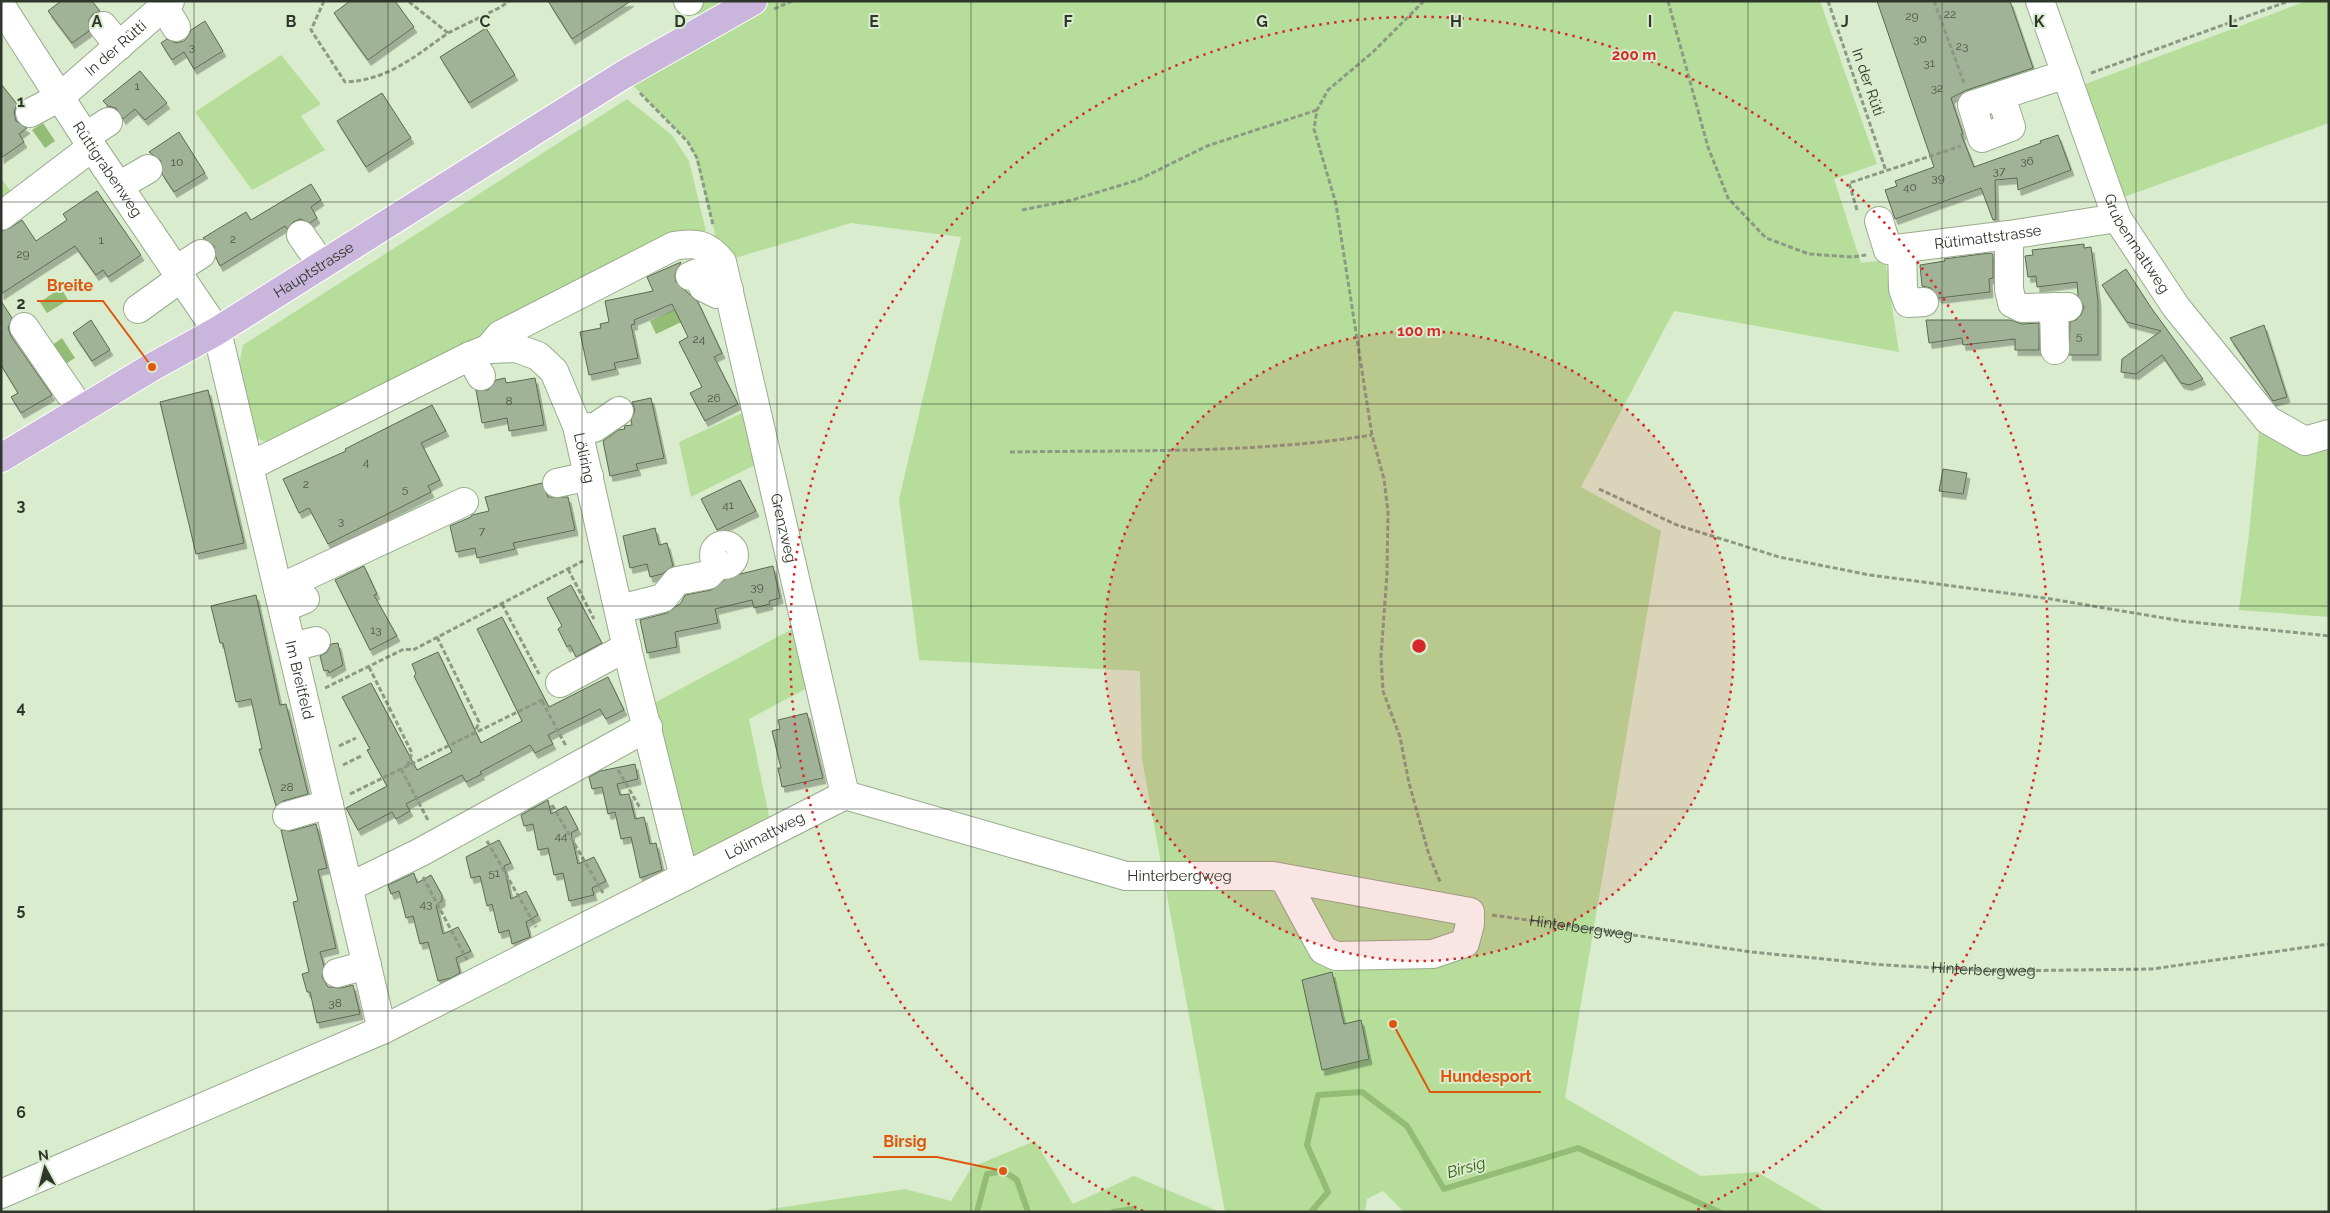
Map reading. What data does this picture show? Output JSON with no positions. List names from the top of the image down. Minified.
{"streets":{"main road":["Hauptstrasse"],"street":["In der Rütti","Rüttigrabenweg","Rütimattstrasse","Grubenmattweg","Löliring","Grenzweg","Im Breitfeld","Lölimattweg","Hinterbergweg"],"path":["In der Rüti"]},"crossings":[["In der Rütti","Rüttigrabenweg"],["Rüttigrabenweg","Hauptstrasse"],["Rüttigrabenweg","Im Breitfeld"],["Rütimattstrasse","Grubenmattweg"],["Hauptstrasse","Im Breitfeld"],["Löliring","Im Breitfeld"],["Löliring","Lölimattweg"],["Grenzweg","Lölimattweg"],["Grenzweg","Hinterbergweg"],["Im Breitfeld","Lölimattweg"],["Lölimattweg","Hinterbergweg"]],"water":["Birsig"],"places":["Breite","Hundesport","Birsig"],"house_numbers":["22","29","30","23","3","31","1","32","36","10","37","39","40","2","1","29","5","24","26","8","4","2","5","41","3","7","39","13","28","44","51","43","38"],"north":"top","grid":{"columns":["A","B","C","D","E","F","G","H","I","J","K","L"],"rows":["1","2","3","4","5","6"]},"rings":["200 m","100 m"]}
